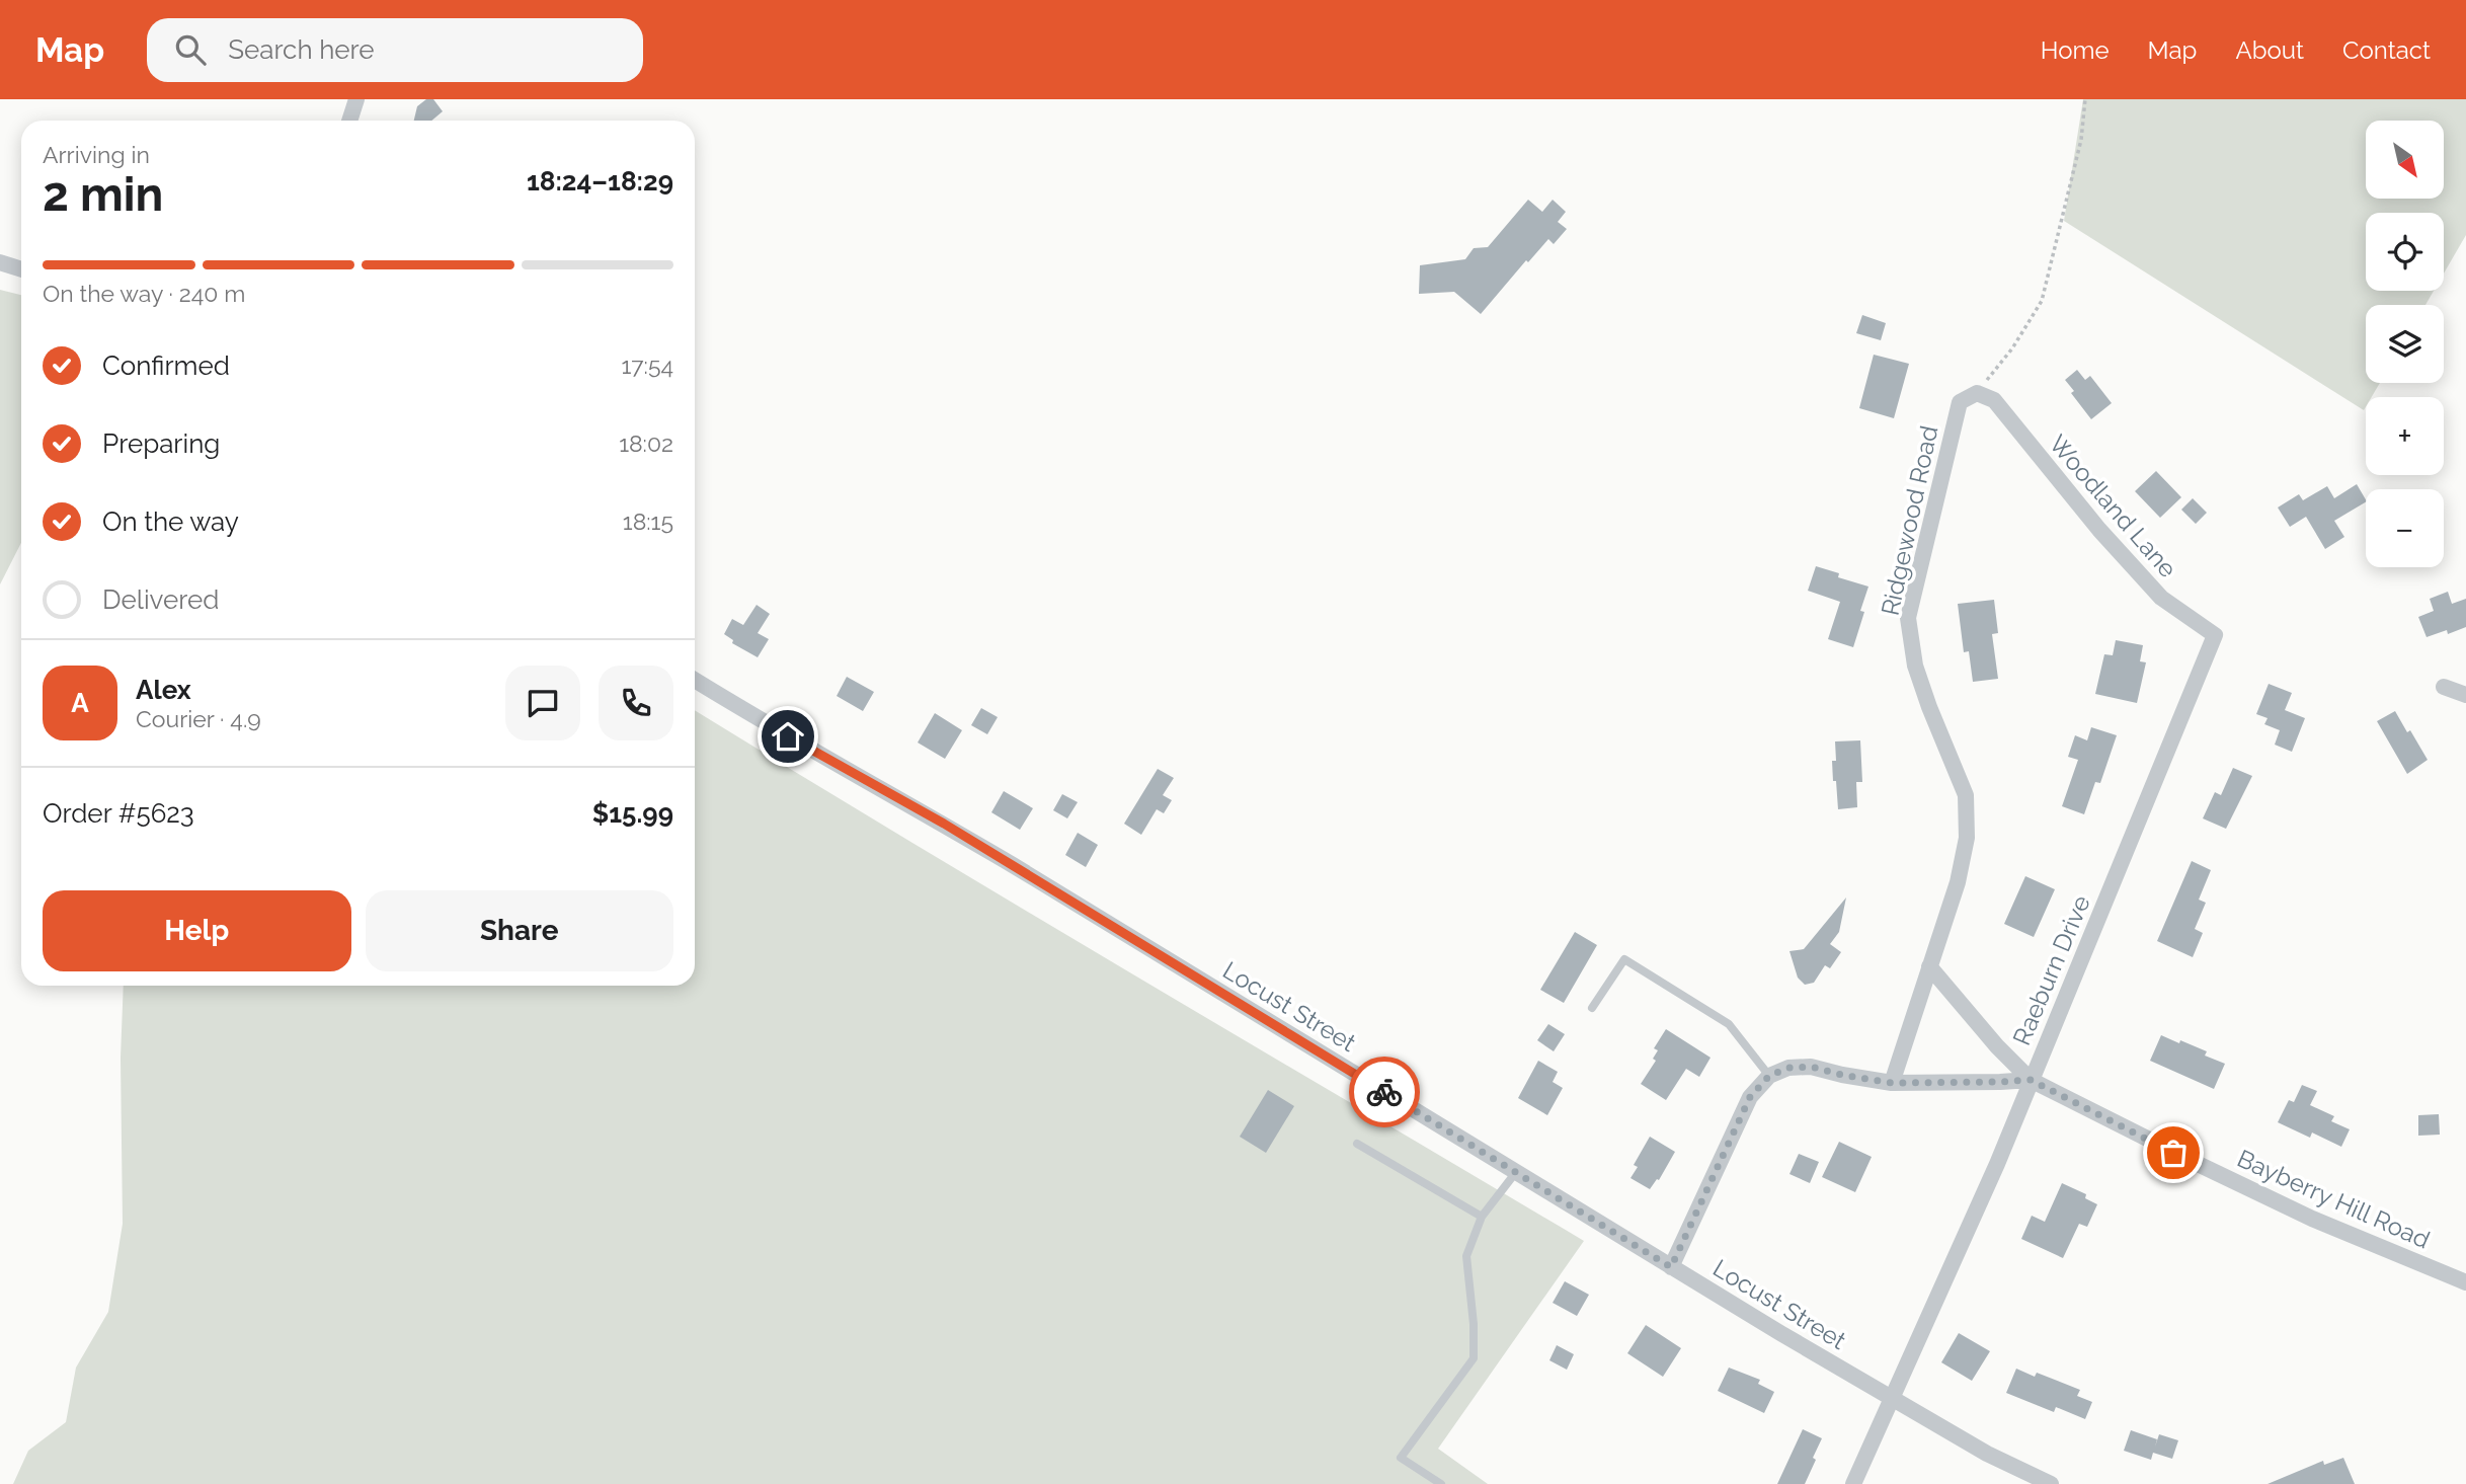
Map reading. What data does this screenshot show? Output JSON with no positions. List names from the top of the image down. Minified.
{"streets":{"street":["Woodland Lane","Ridgewood Road","Raeburn Drive","Locust Street","Bayberry Hill Road"]},"crossings":[["Woodland Lane","Ridgewood Road"],["Woodland Lane","Raeburn Drive"],["Ridgewood Road","Bayberry Hill Road"],["Raeburn Drive","Locust Street"],["Raeburn Drive","Bayberry Hill Road"]],"north":"bottom right","page":{"header":"Map","search":"Search here","nav":["Home","Map","About","Contact"],"map_buttons":["+","−"],"heading":["2 min","Arriving in","18:24–18:29"],"panel":["Alex","Courier · 4.9","Order #5623","$15.99"],"bar":"On the way · 240 m","list":[["Confirmed","17:54"],["Preparing","18:02"],["On the way","18:15"],"Delivered"],"round":"A","buttons":["Help","Share"]}}
